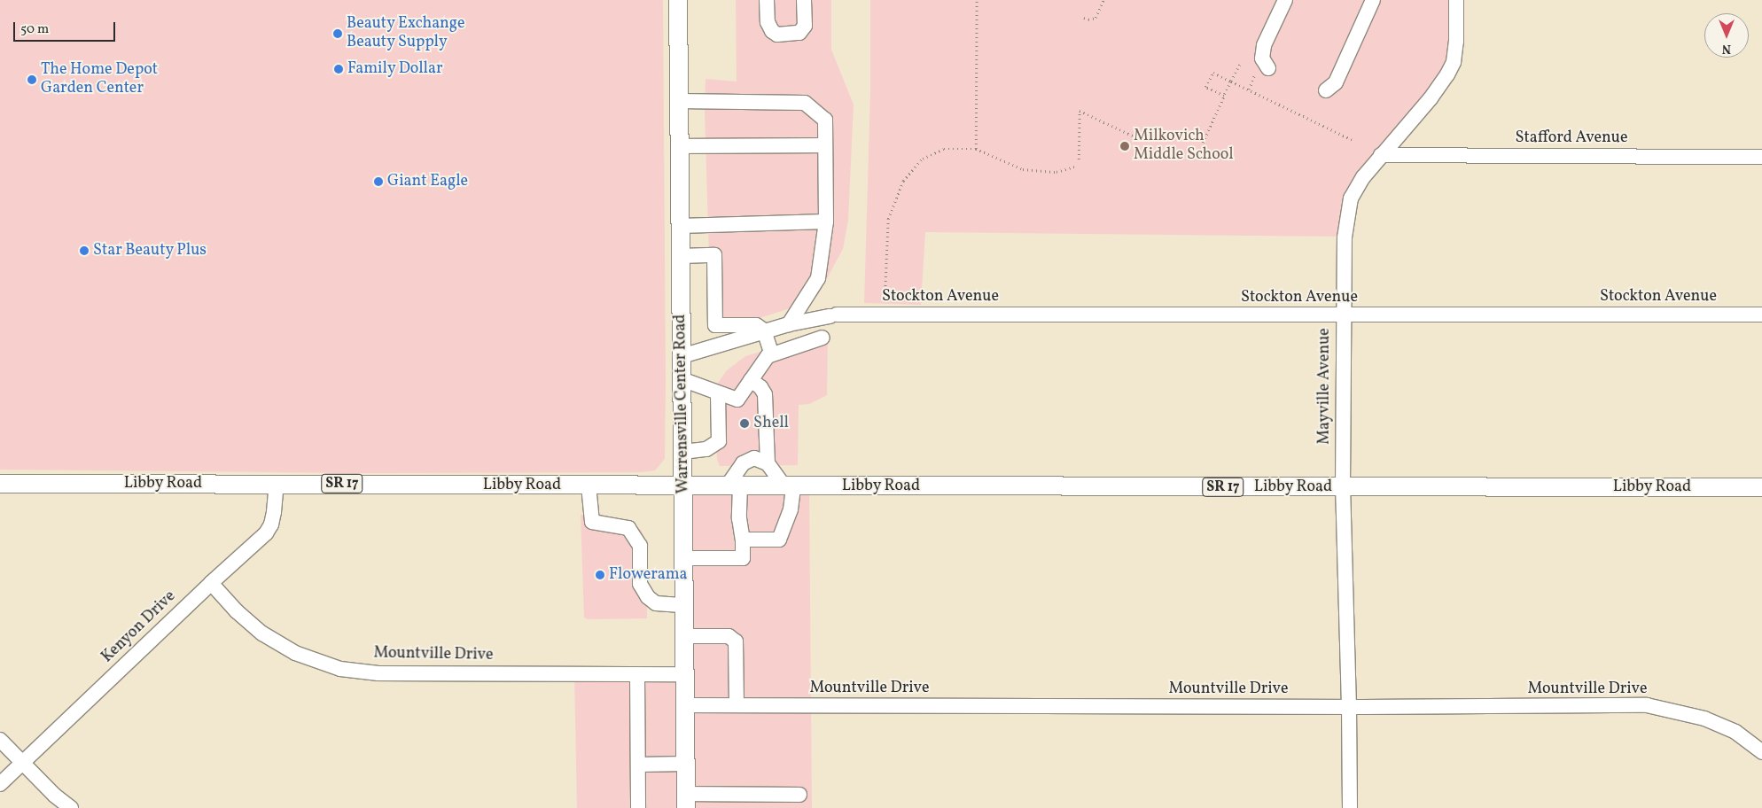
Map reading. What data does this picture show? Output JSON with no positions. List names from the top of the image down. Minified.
{"streets":{"main road":["Warrensville Center Road","Libby Road","SR 17"],"street":["Stafford Avenue","Stockton Avenue","Mayville Avenue","Kenyon Drive","Mountville Drive"]},"crossings":[["Stafford Avenue","Mayville Avenue"],["Stockton Avenue","Mayville Avenue"],["Stockton Avenue","Warrensville Center Road"],["Mayville Avenue","Libby Road"],["Mayville Avenue","Mountville Drive"],["Warrensville Center Road","Libby Road"],["Warrensville Center Road","Mountville Drive"],["Libby Road","Kenyon Drive"],["Kenyon Drive","Mountville Drive"]],"places":["Beauty Exchange Beauty Supply","Family Dollar","The Home Depot Garden Center","Milkovich Middle School","Giant Eagle","Star Beauty Plus","Shell","Flowerama"],"scale_bar":"50 m","north":"bottom"}
